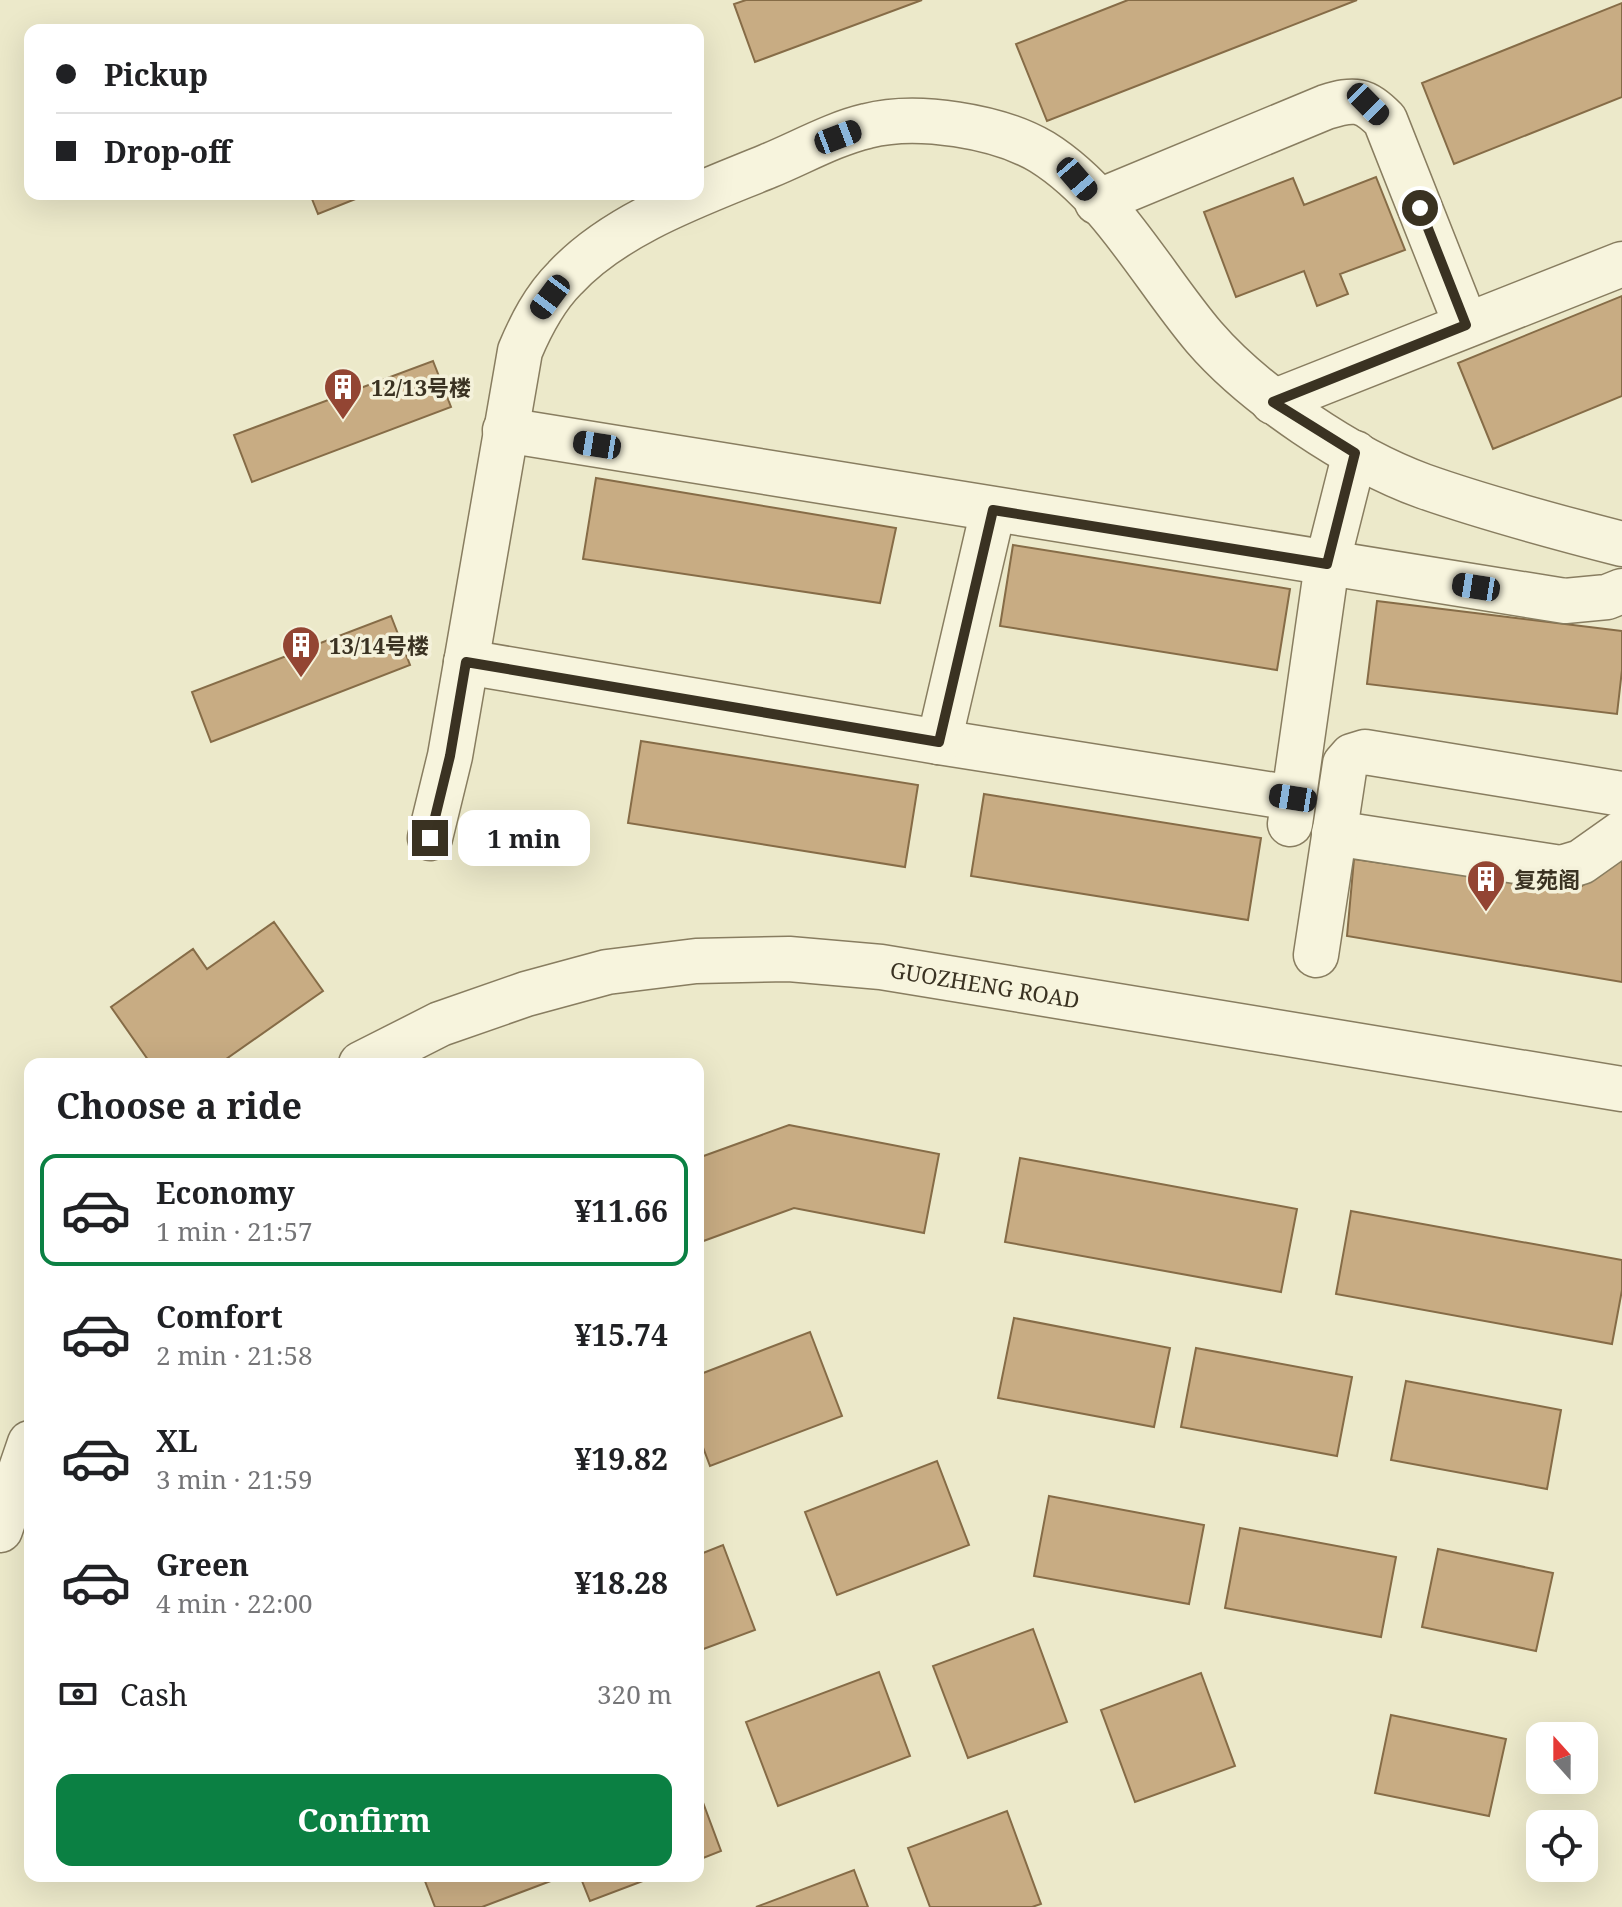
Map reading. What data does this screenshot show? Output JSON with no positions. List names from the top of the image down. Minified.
{"streets":{"street":["GUOZHENG ROAD"]},"places":{"building":["12/13号楼","13/14号楼","复苑阁"]},"north":"top","page":{"banner":["Pickup","Drop-off"],"bubble":"1 min","heading":"Choose a ride","list":[{"name":"Economy","note":"1 min · 21:57","value":"¥11.66"},{"name":"Comfort","note":"2 min · 21:58","value":"¥15.74"},{"name":"XL","note":"3 min · 21:59","value":"¥19.82"},{"name":"Green","note":"4 min · 22:00","value":"¥18.28"}],"pay":["Cash","320 m"],"buttons":"Confirm"}}
